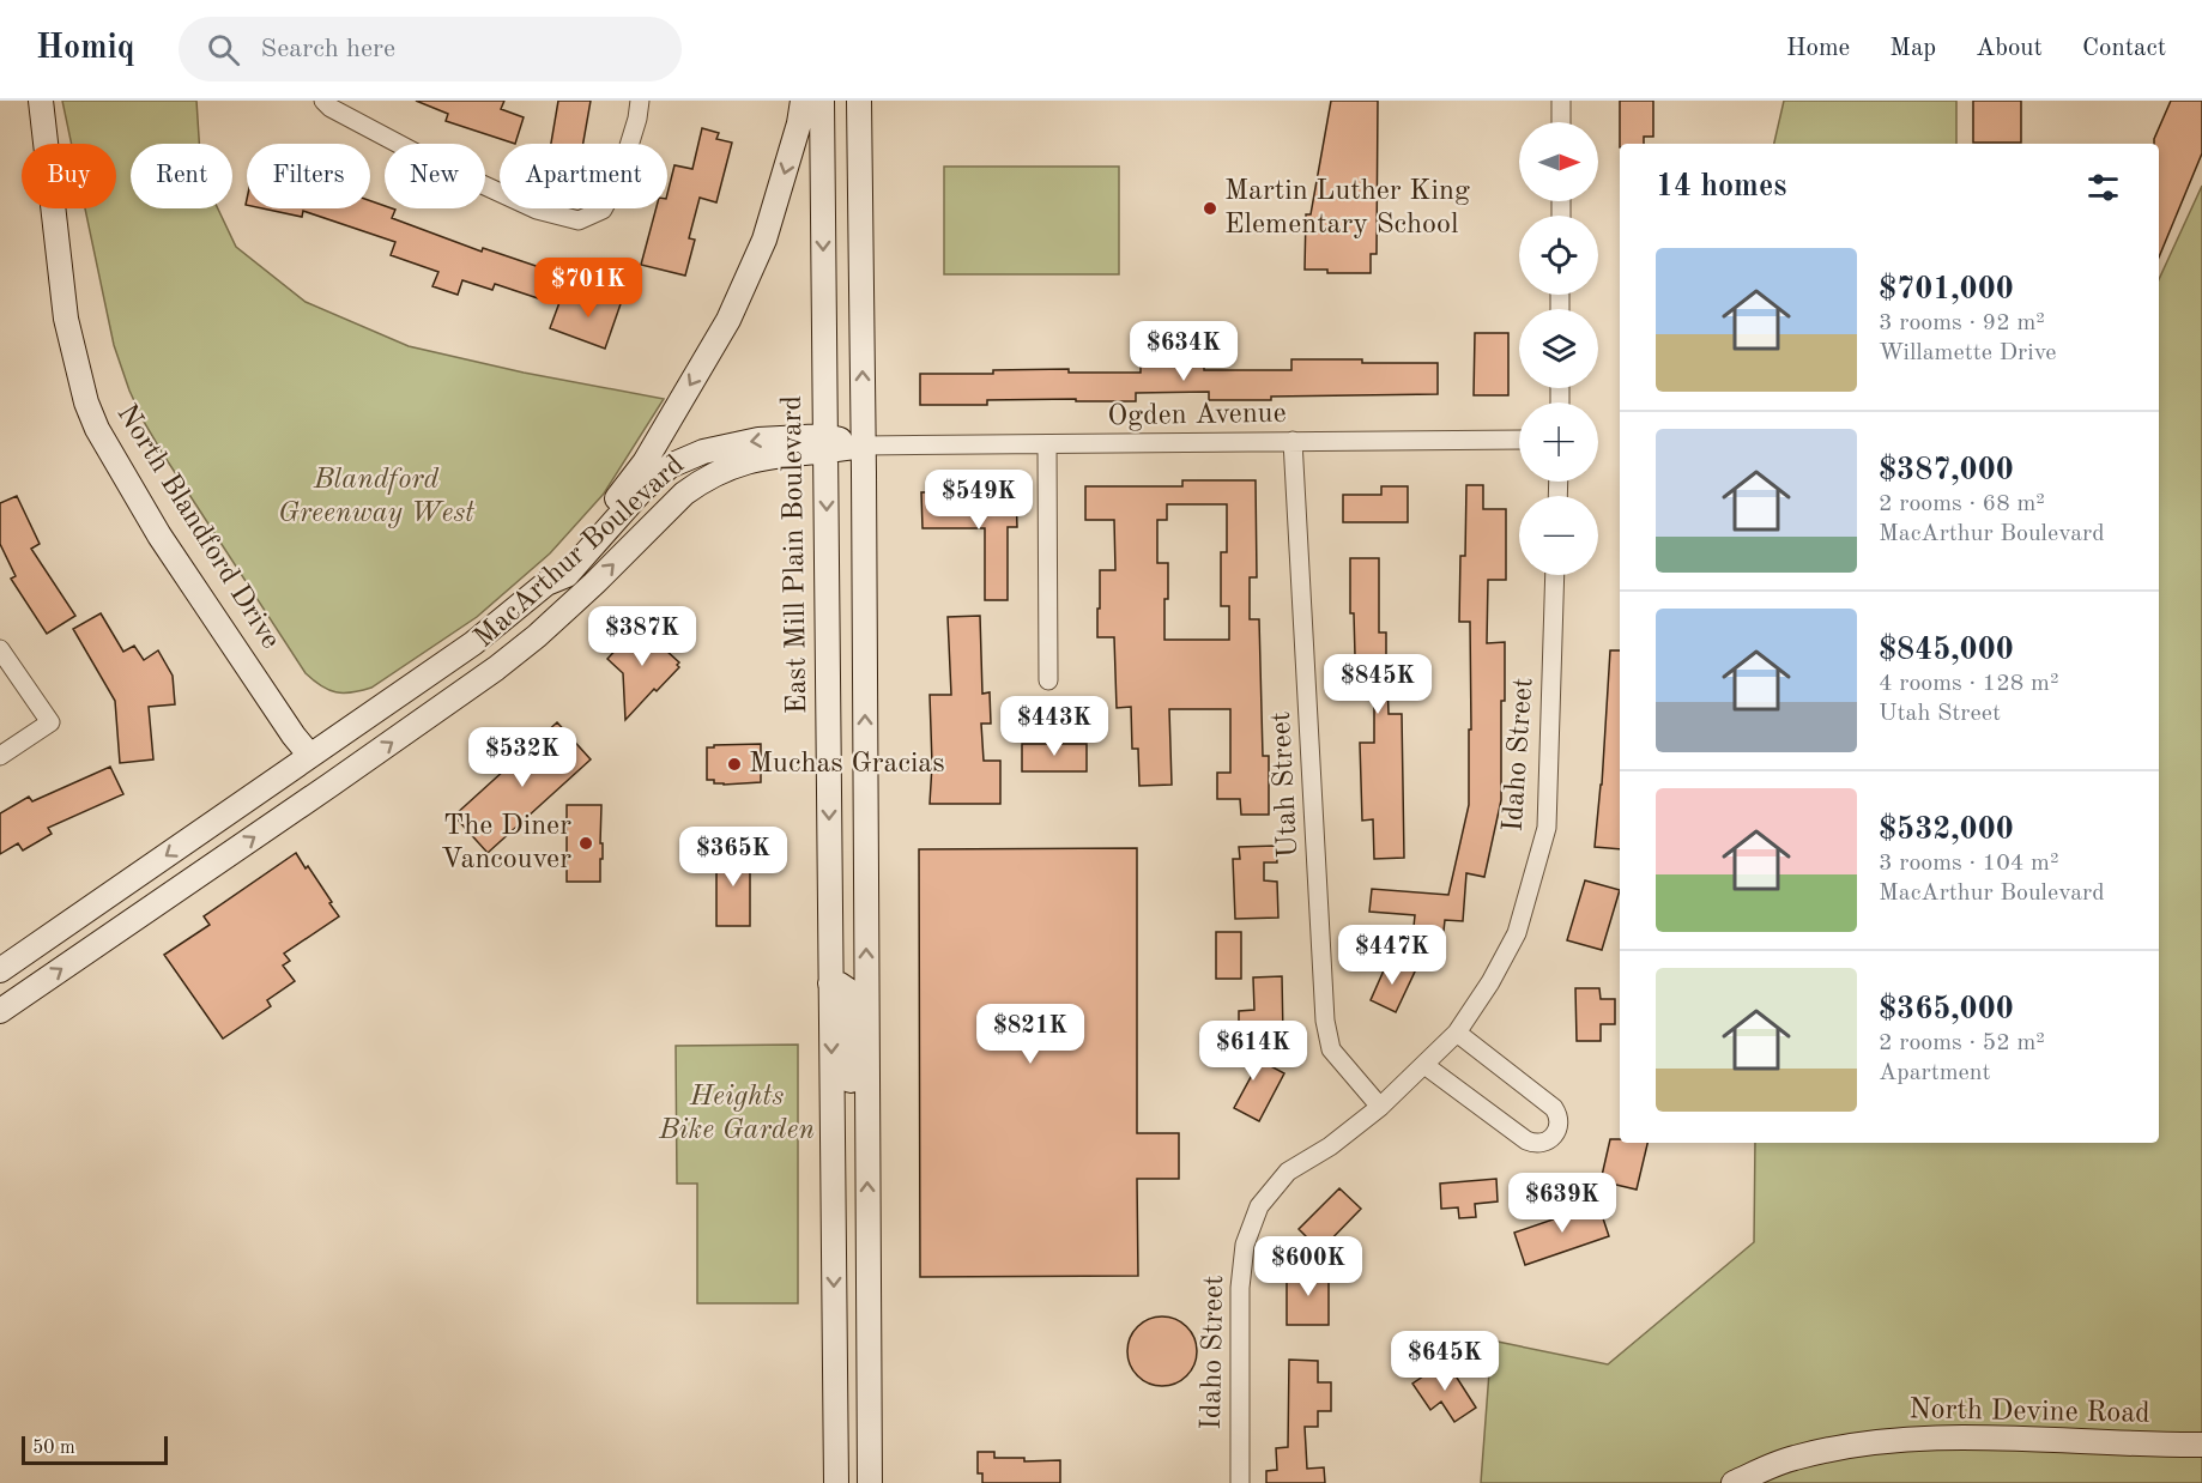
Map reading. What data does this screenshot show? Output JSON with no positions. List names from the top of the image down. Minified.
{"streets":{"street":["Ogden Avenue","North Blandford Drive","MacArthur Boulevard","East Mill Plain Boulevard","Idaho Street","Utah Street","North Devine Road"]},"crossings":[["Ogden Avenue","MacArthur Boulevard"],["Ogden Avenue","Utah Street"],["North Blandford Drive","MacArthur Boulevard"],["MacArthur Boulevard","East Mill Plain Boulevard"],["Idaho Street","Utah Street"]],"parks":["Blandford Greenway West","Heights Bike Garden"],"places":["Martin Luther King Elementary School","Muchas Gracias","The Diner Vancouver"],"scale_bar":"50 m","north":"right","page":{"header":"Homiq","search":"Search here","nav":["Home","Map","About","Contact"],"map_buttons":["+","−"],"chip":["Buy","Rent","Filters","New","Apartment"],"heading":"14 homes","list":[{"name":"$701,000","note":"3 rooms · 92 m² · Willamette Drive"},{"name":"$387,000","note":"2 rooms · 68 m² · MacArthur Boulevard"},{"name":"$845,000","note":"4 rooms · 128 m² · Utah Street"},{"name":"$532,000","note":"3 rooms · 104 m² · MacArthur Boulevard"},{"name":"$365,000","note":"2 rooms · 52 m² · Apartment"}],"price":["$701K","$634K","$549K","$387K","$845K","$443K","$532K","$365K","$447K","$821K","$614K","$639K","$600K","$645K"],"scale":"50 m"}}
